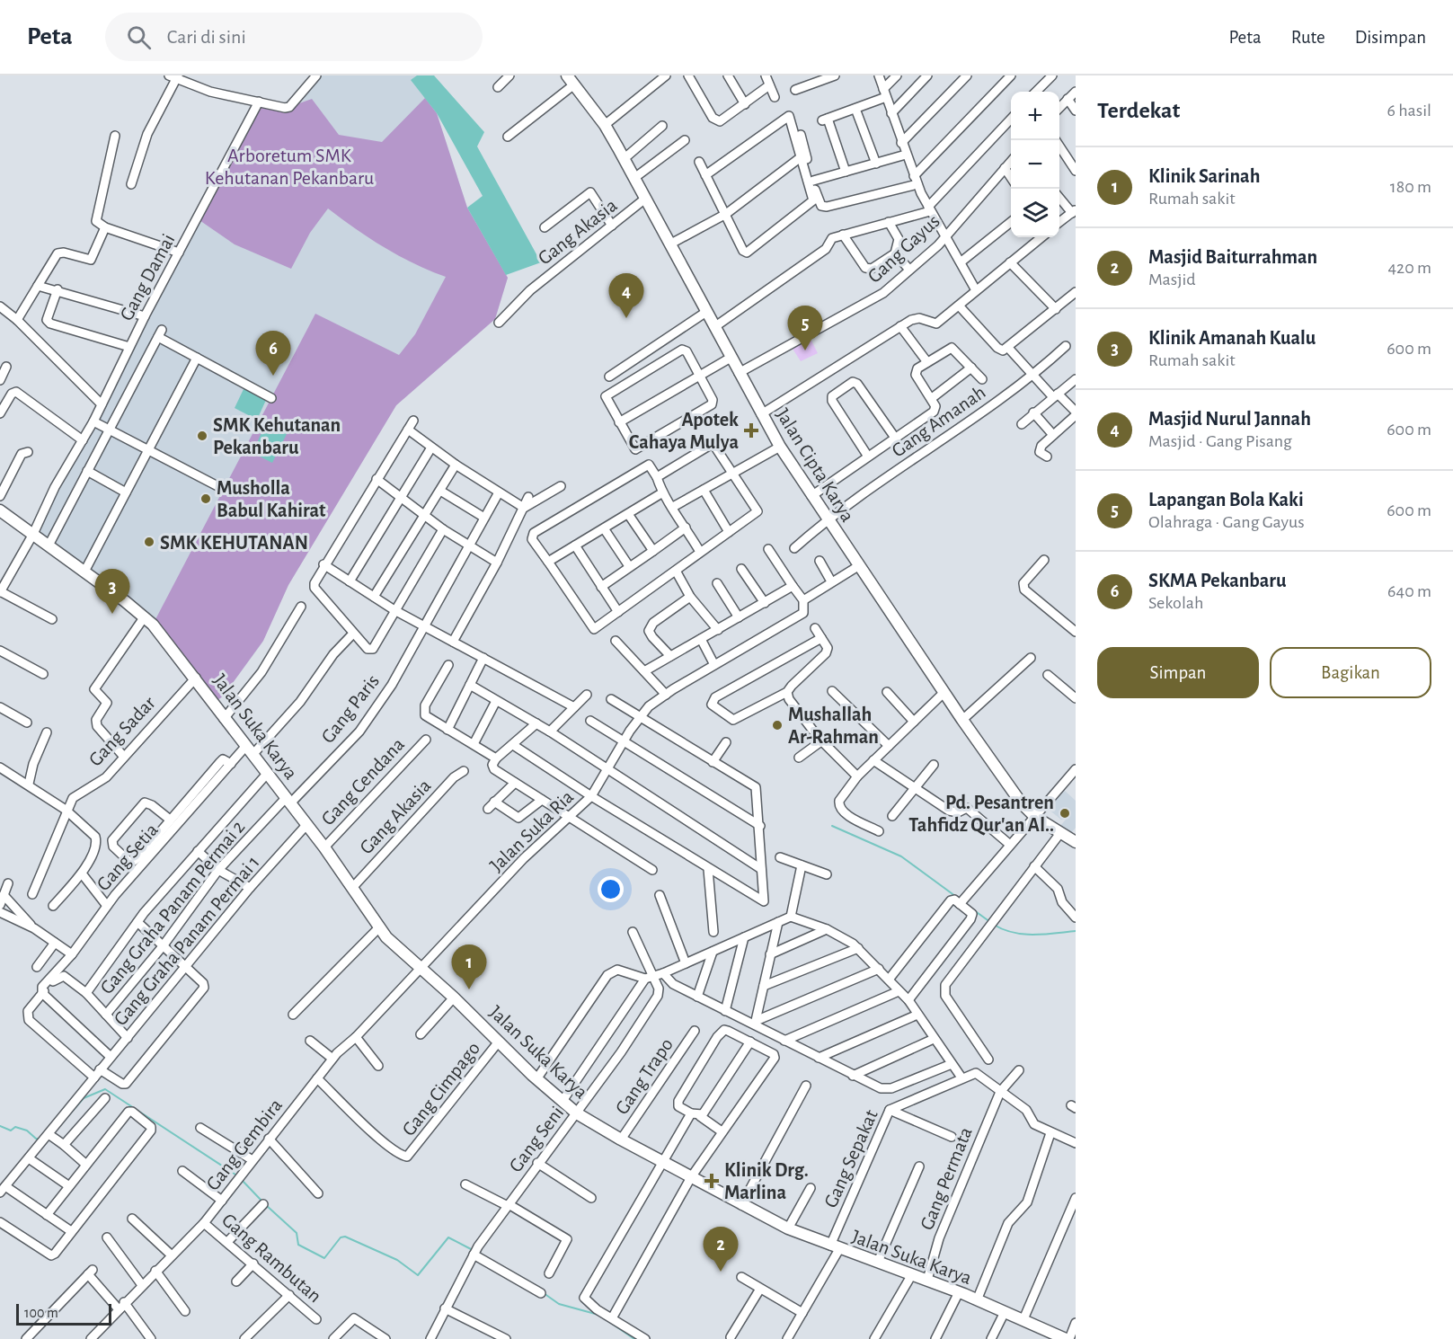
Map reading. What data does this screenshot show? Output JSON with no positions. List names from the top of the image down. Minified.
{"streets":{"main road":["Jalan Cipta Karya","Jalan Suka Karya"],"street":["Gang Akasia","Gang Gayus","Gang Damai","Gang Amanah","Gang Paris","Gang Sadar","Gang Cendana","Jalan Suka Ria","Gang Setia","Gang Graha Panam Permai 2","Gang Graha Panam Permai 1","Gang Trapo","Gang Cimpago","Gang Seni","Gang Gembira","Gang Sepakat","Gang Permata","Gang Rambutan"]},"crossings":[["Gang Akasia","Jalan Cipta Karya"],["Gang Akasia","Jalan Suka Karya"],["Gang Gayus","Jalan Cipta Karya"],["Gang Damai","Jalan Suka Karya"],["Gang Amanah","Jalan Cipta Karya"],["Gang Paris","Jalan Suka Karya"],["Gang Paris","Gang Graha Panam Permai 2"],["Jalan Suka Karya","Gang Sadar"],["Jalan Suka Karya","Gang Cendana"],["Jalan Suka Karya","Jalan Suka Ria"],["Jalan Suka Karya","Gang Setia"],["Jalan Suka Karya","Gang Graha Panam Permai 2"],["Jalan Suka Karya","Gang Graha Panam Permai 1"],["Jalan Suka Karya","Gang Trapo"],["Jalan Suka Karya","Gang Cimpago"],["Jalan Suka Karya","Gang Seni"],["Jalan Suka Karya","Gang Gembira"],["Jalan Suka Karya","Gang Sepakat"],["Jalan Suka Karya","Gang Permata"],["Jalan Suka Ria","Gang Gembira"],["Gang Cimpago","Gang Gembira"],["Gang Gembira","Gang Rambutan"]],"parks":["Arboretum SMK Kehutanan Pekanbaru"],"places":{"health":["Apotek Cahaya Mulya","Klinik Drg. Marlina"],"other":["SMK Kehutanan Pekanbaru","Musholla Babul Kahirat","SMK KEHUTANAN","Mushallah Ar-Rahman","Pd. Pesantren Tahfidz Qur'an Al.."]},"scale_bar":"100 m","page":{"header":"Peta","search":"Cari di sini","nav":["Peta","Rute","Disimpan"],"heading":["Terdekat","6 hasil"],"map_buttons":["+","−"],"list":[{"mark":"1","name":"Klinik Sarinah","note":"Rumah sakit","value":"180 m"},{"mark":"2","name":"Masjid Baiturrahman","note":"Masjid","value":"420 m"},{"mark":"3","name":"Klinik Amanah Kualu","note":"Rumah sakit","value":"600 m"},{"mark":"4","name":"Masjid Nurul Jannah","note":"Masjid · Gang Pisang","value":"600 m"},{"mark":"5","name":"Lapangan Bola Kaki","note":"Olahraga · Gang Gayus","value":"600 m"},{"mark":"6","name":"SKMA Pekanbaru","note":"Sekolah","value":"640 m"}],"pins":["4","5","6","3","1","2"],"buttons":["Simpan","Bagikan"],"scale":"100 m"}}
